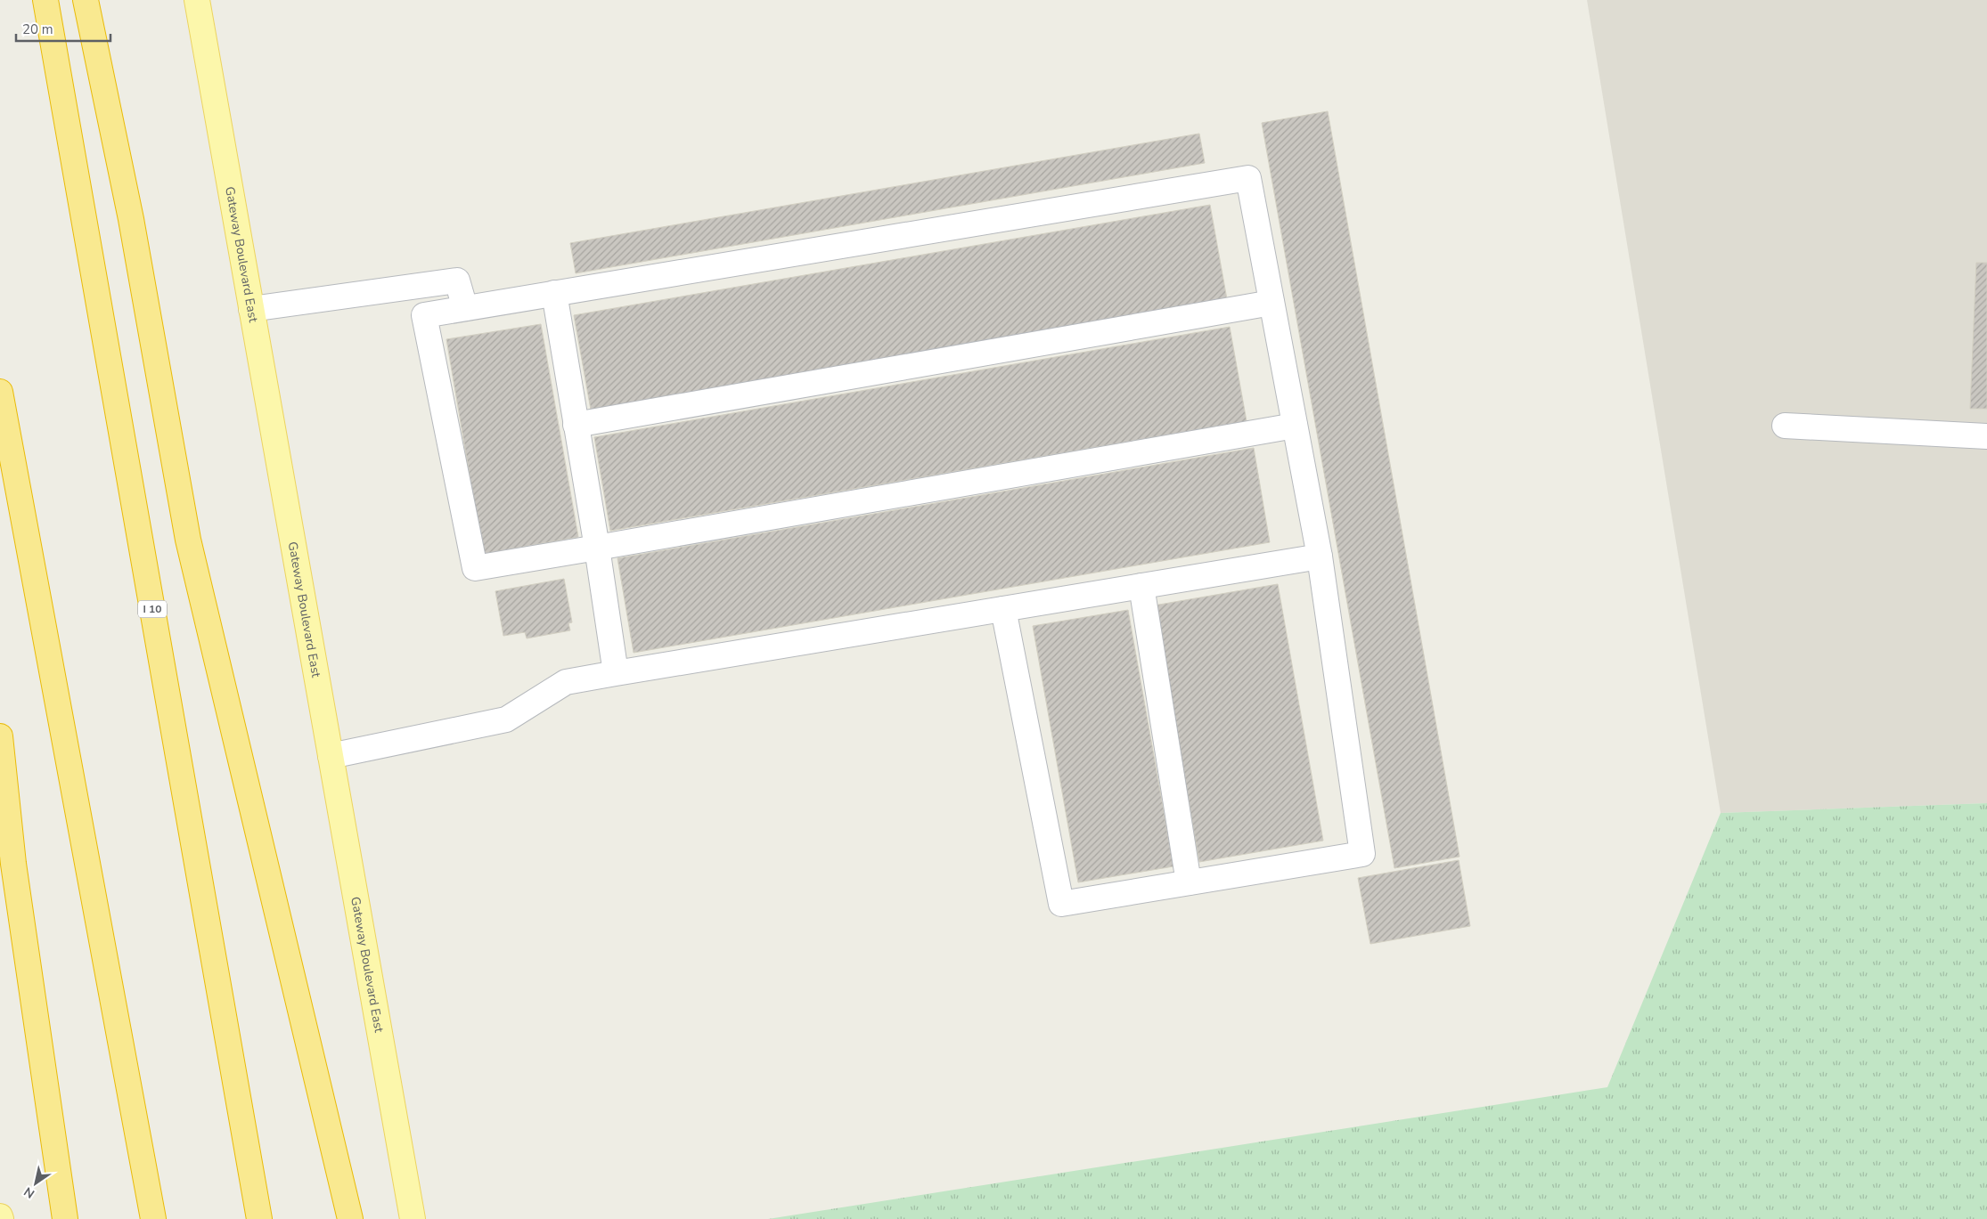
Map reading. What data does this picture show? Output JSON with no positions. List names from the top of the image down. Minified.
{"streets":{"highway":["I 10"],"main road":["Gateway Boulevard East"]},"scale_bar":"20 m","north":"bottom left"}
